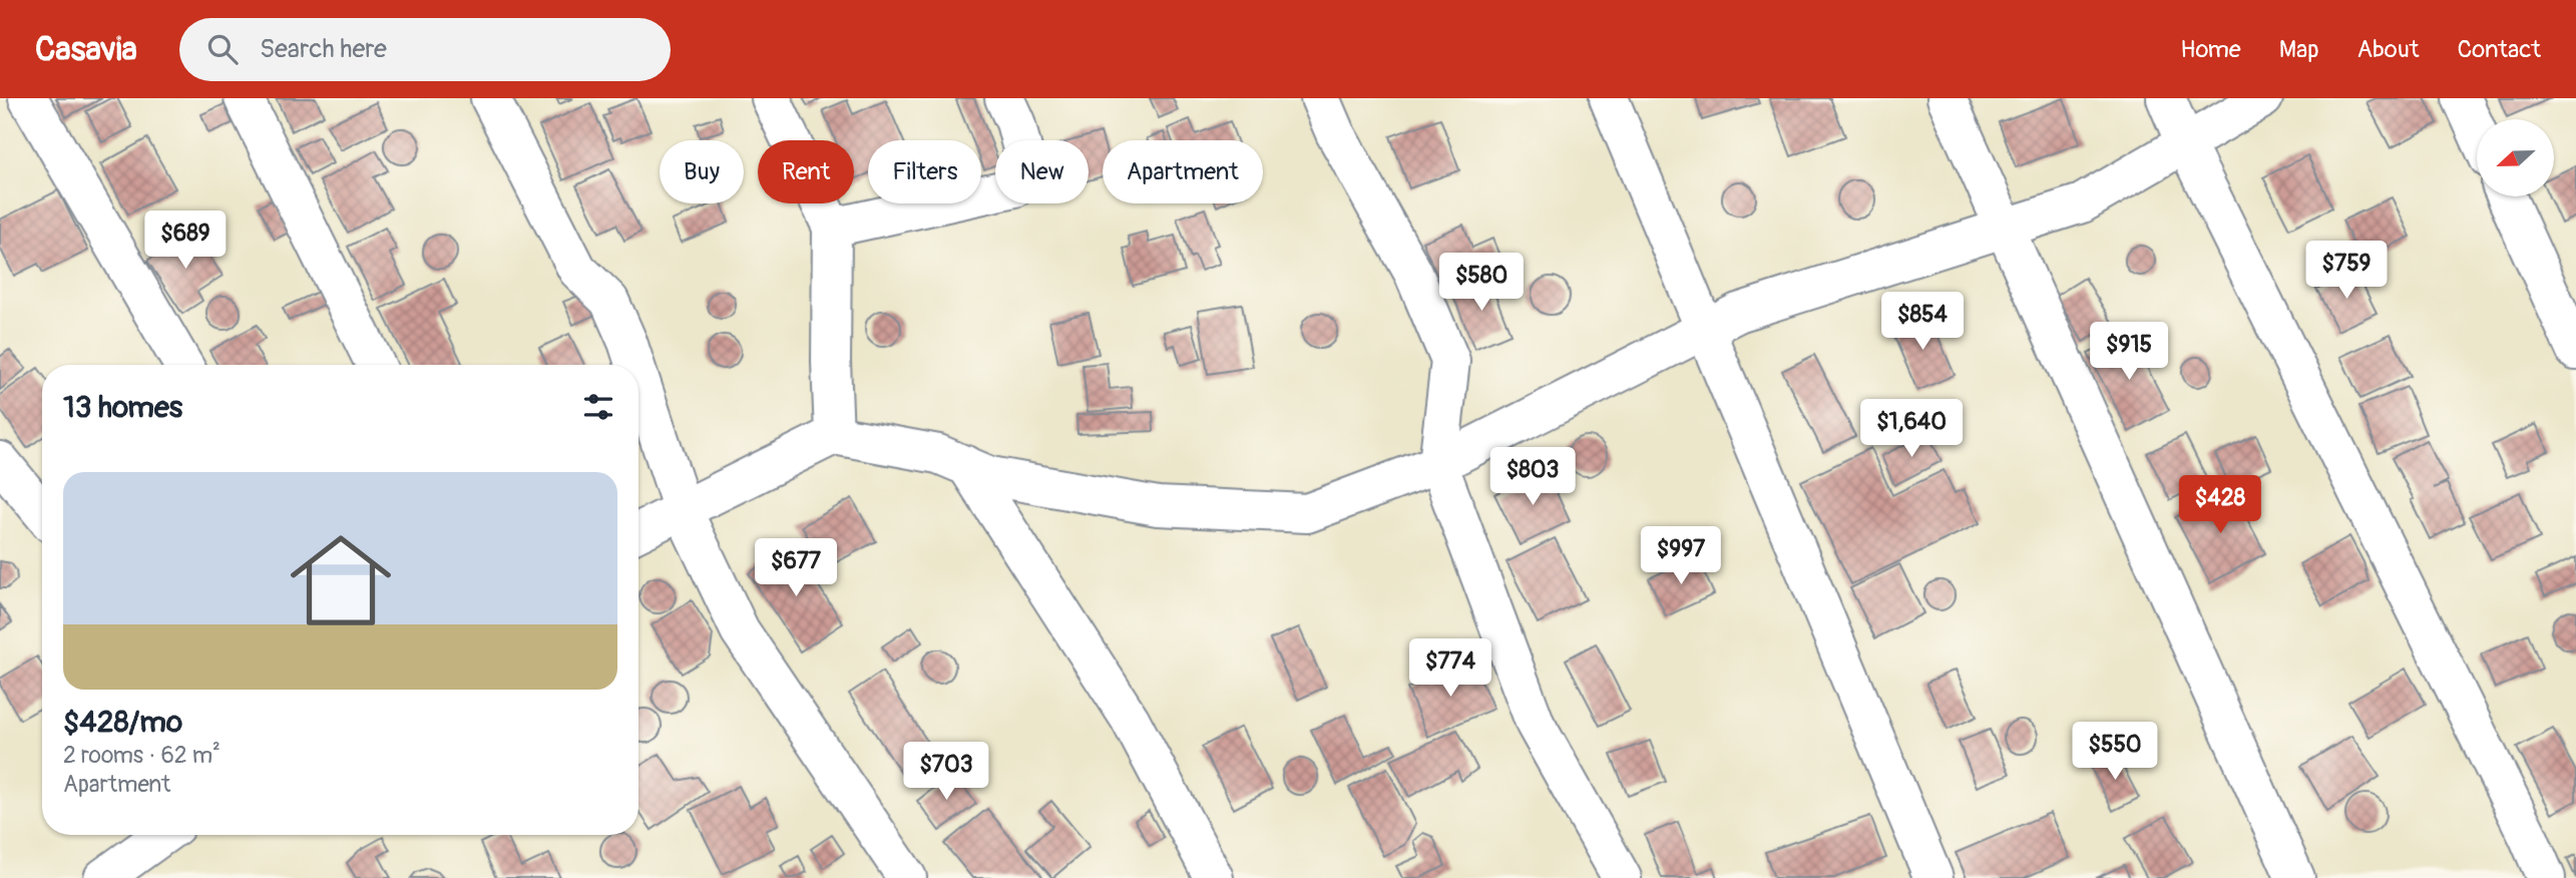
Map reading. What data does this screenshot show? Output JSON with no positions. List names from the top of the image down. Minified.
{"north":"left","page":{"header":"Casavia","search":"Search here","nav":["Home","Map","About","Contact"],"chip":["Buy","Rent","Filters","New","Apartment"],"price":["$689","$759","$580","$854","$915","$1,640","$803","$428","$997","$677","$774","$550","$703"],"heading":"13 homes","list":[{"name":"$428/mo","note":"2 rooms · 62 m² · Apartment"}]}}
